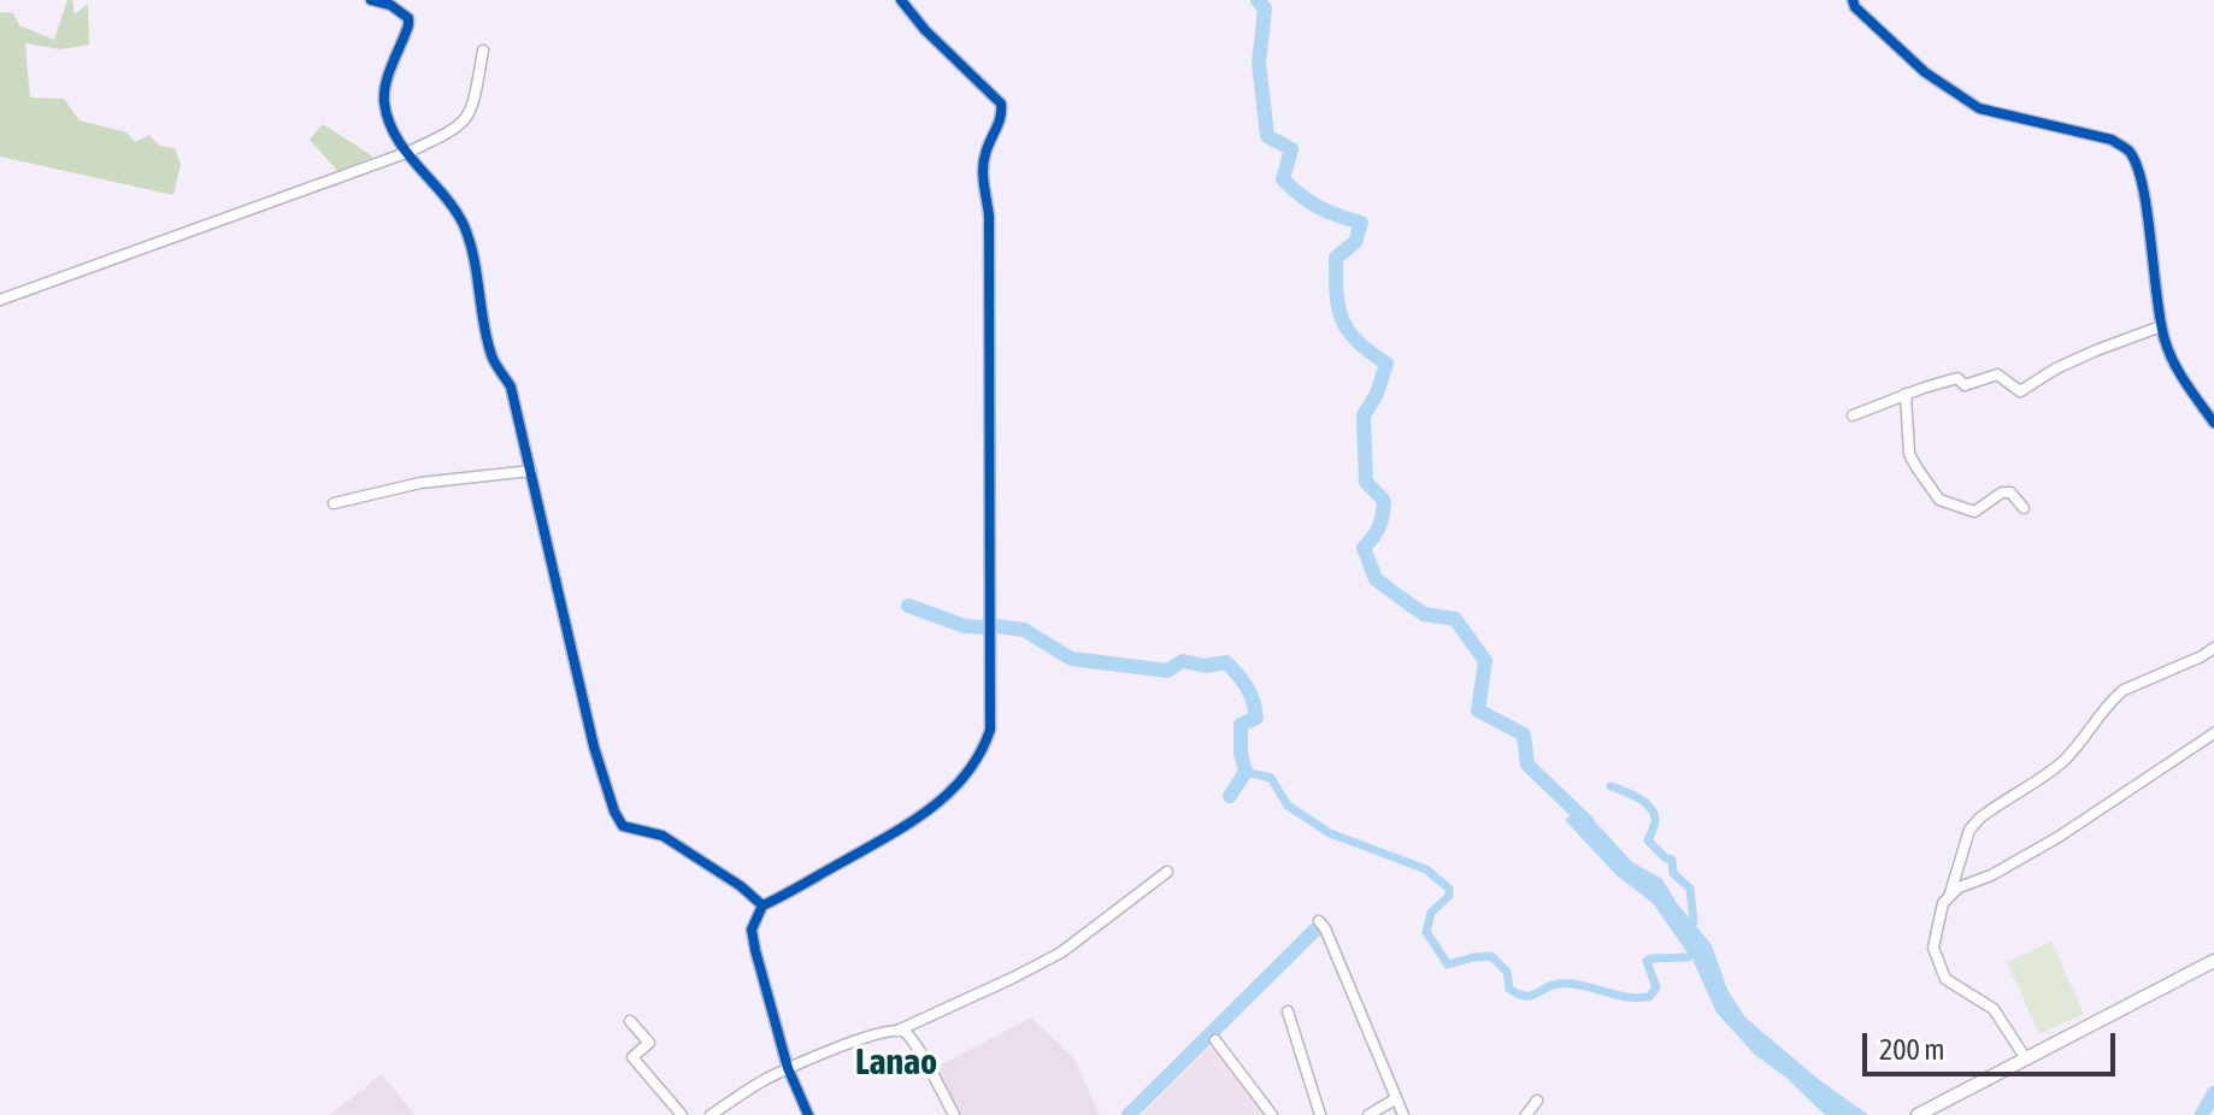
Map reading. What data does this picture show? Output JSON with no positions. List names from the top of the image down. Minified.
{"districts":["Lanao"],"scale_bar":"200 m"}
